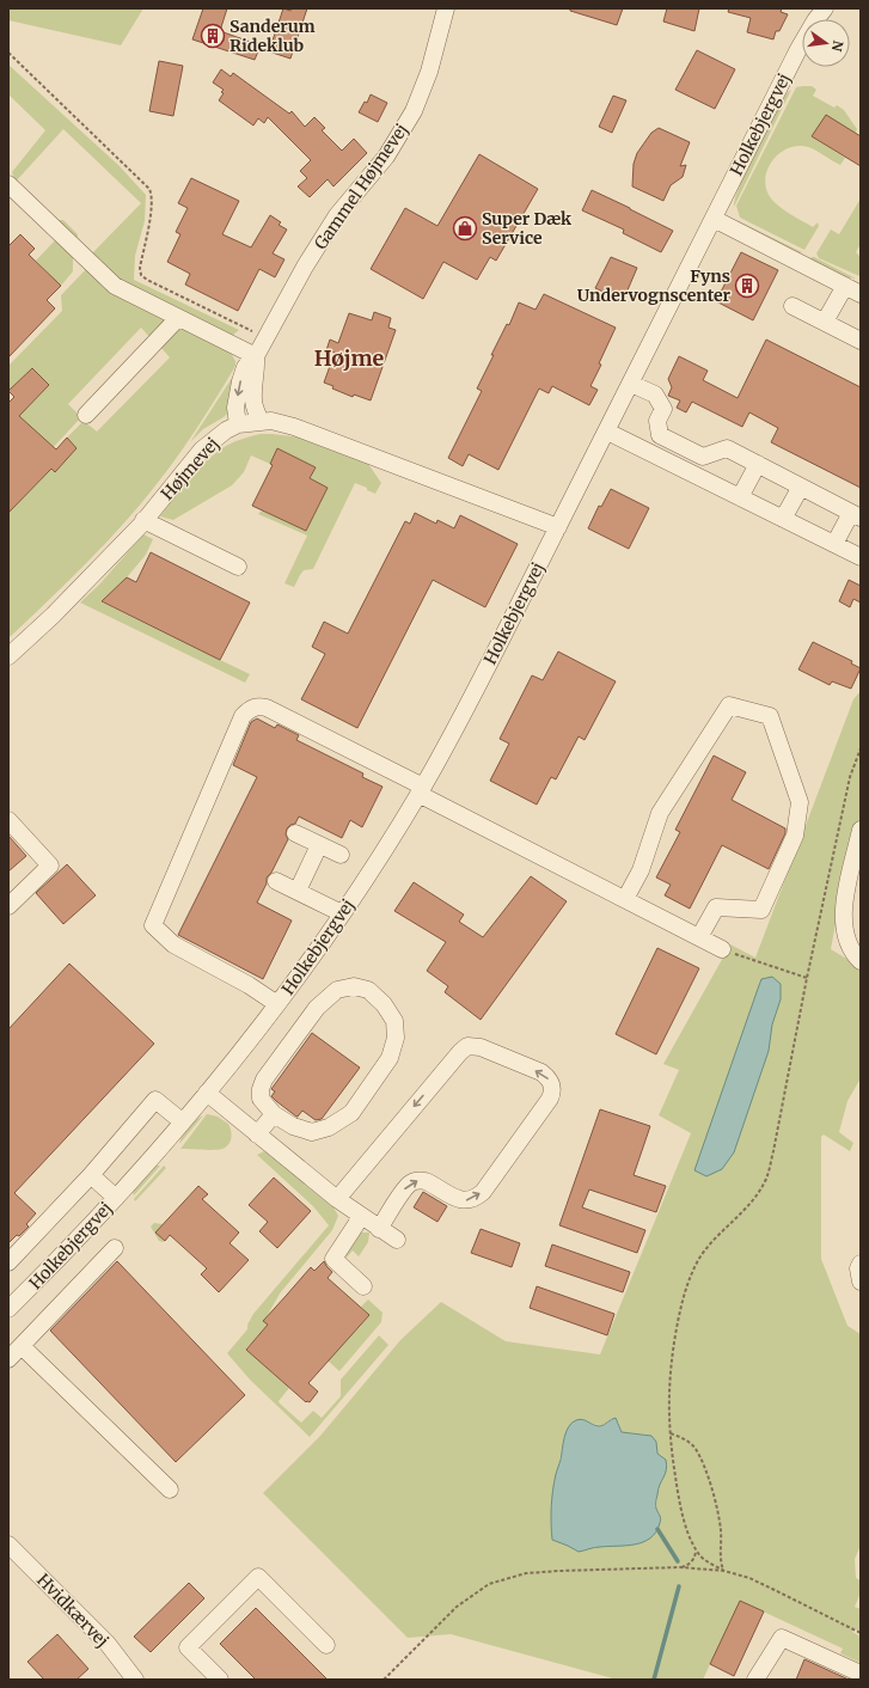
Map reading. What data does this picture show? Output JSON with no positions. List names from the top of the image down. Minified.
{"streets":{"street":["Holkebjergvej","Gammel Højmevej","Højmevej","Hvidkærvej"]},"crossings":[["Holkebjergvej","Højmevej"],["Gammel Højmevej","Højmevej"]],"districts":["Højme"],"places":{"building":["Sanderum Rideklub","Fyns Undervognscenter"],"shop":["Super Dæk Service"]},"north":"right"}
